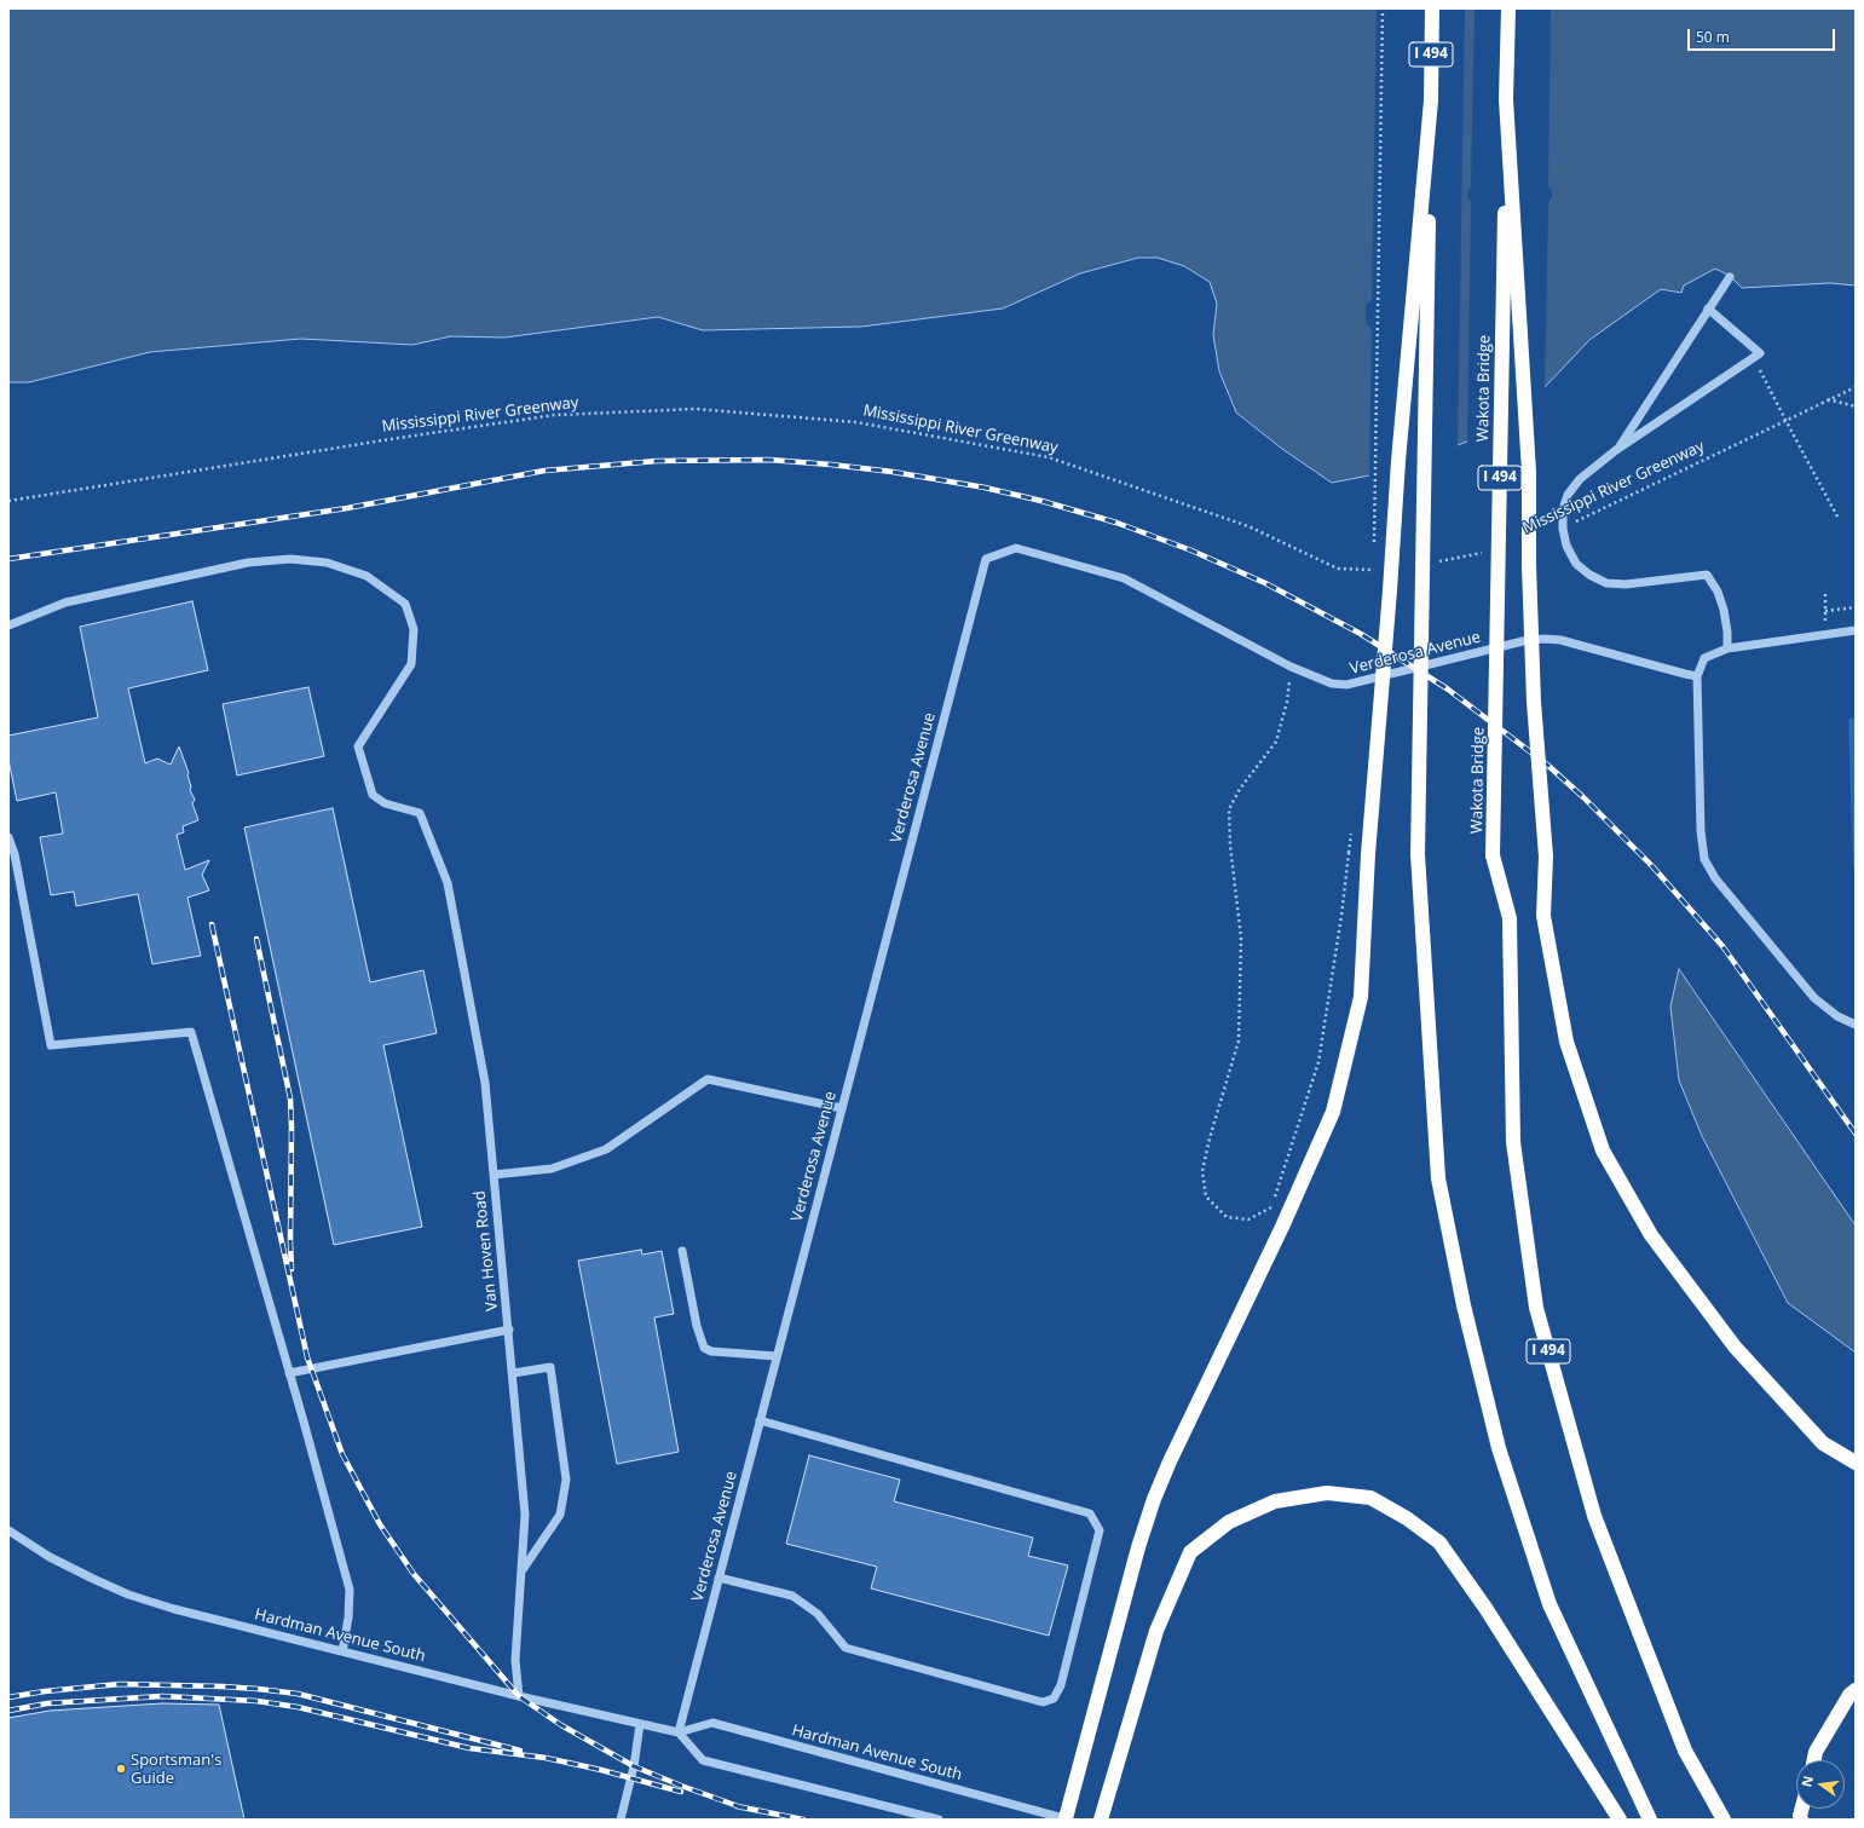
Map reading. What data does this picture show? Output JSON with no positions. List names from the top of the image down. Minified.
{"streets":{"highway":["I 494","Wakota Bridge"],"street":["Verderosa Avenue","Van Hoven Road","Hardman Avenue South"],"path":["Mississippi River Greenway"]},"crossings":[["Verderosa Avenue","Hardman Avenue South"],["Van Hoven Road","Hardman Avenue South"]],"places":["Sportsman's Guide"],"scale_bar":"50 m","north":"left"}
